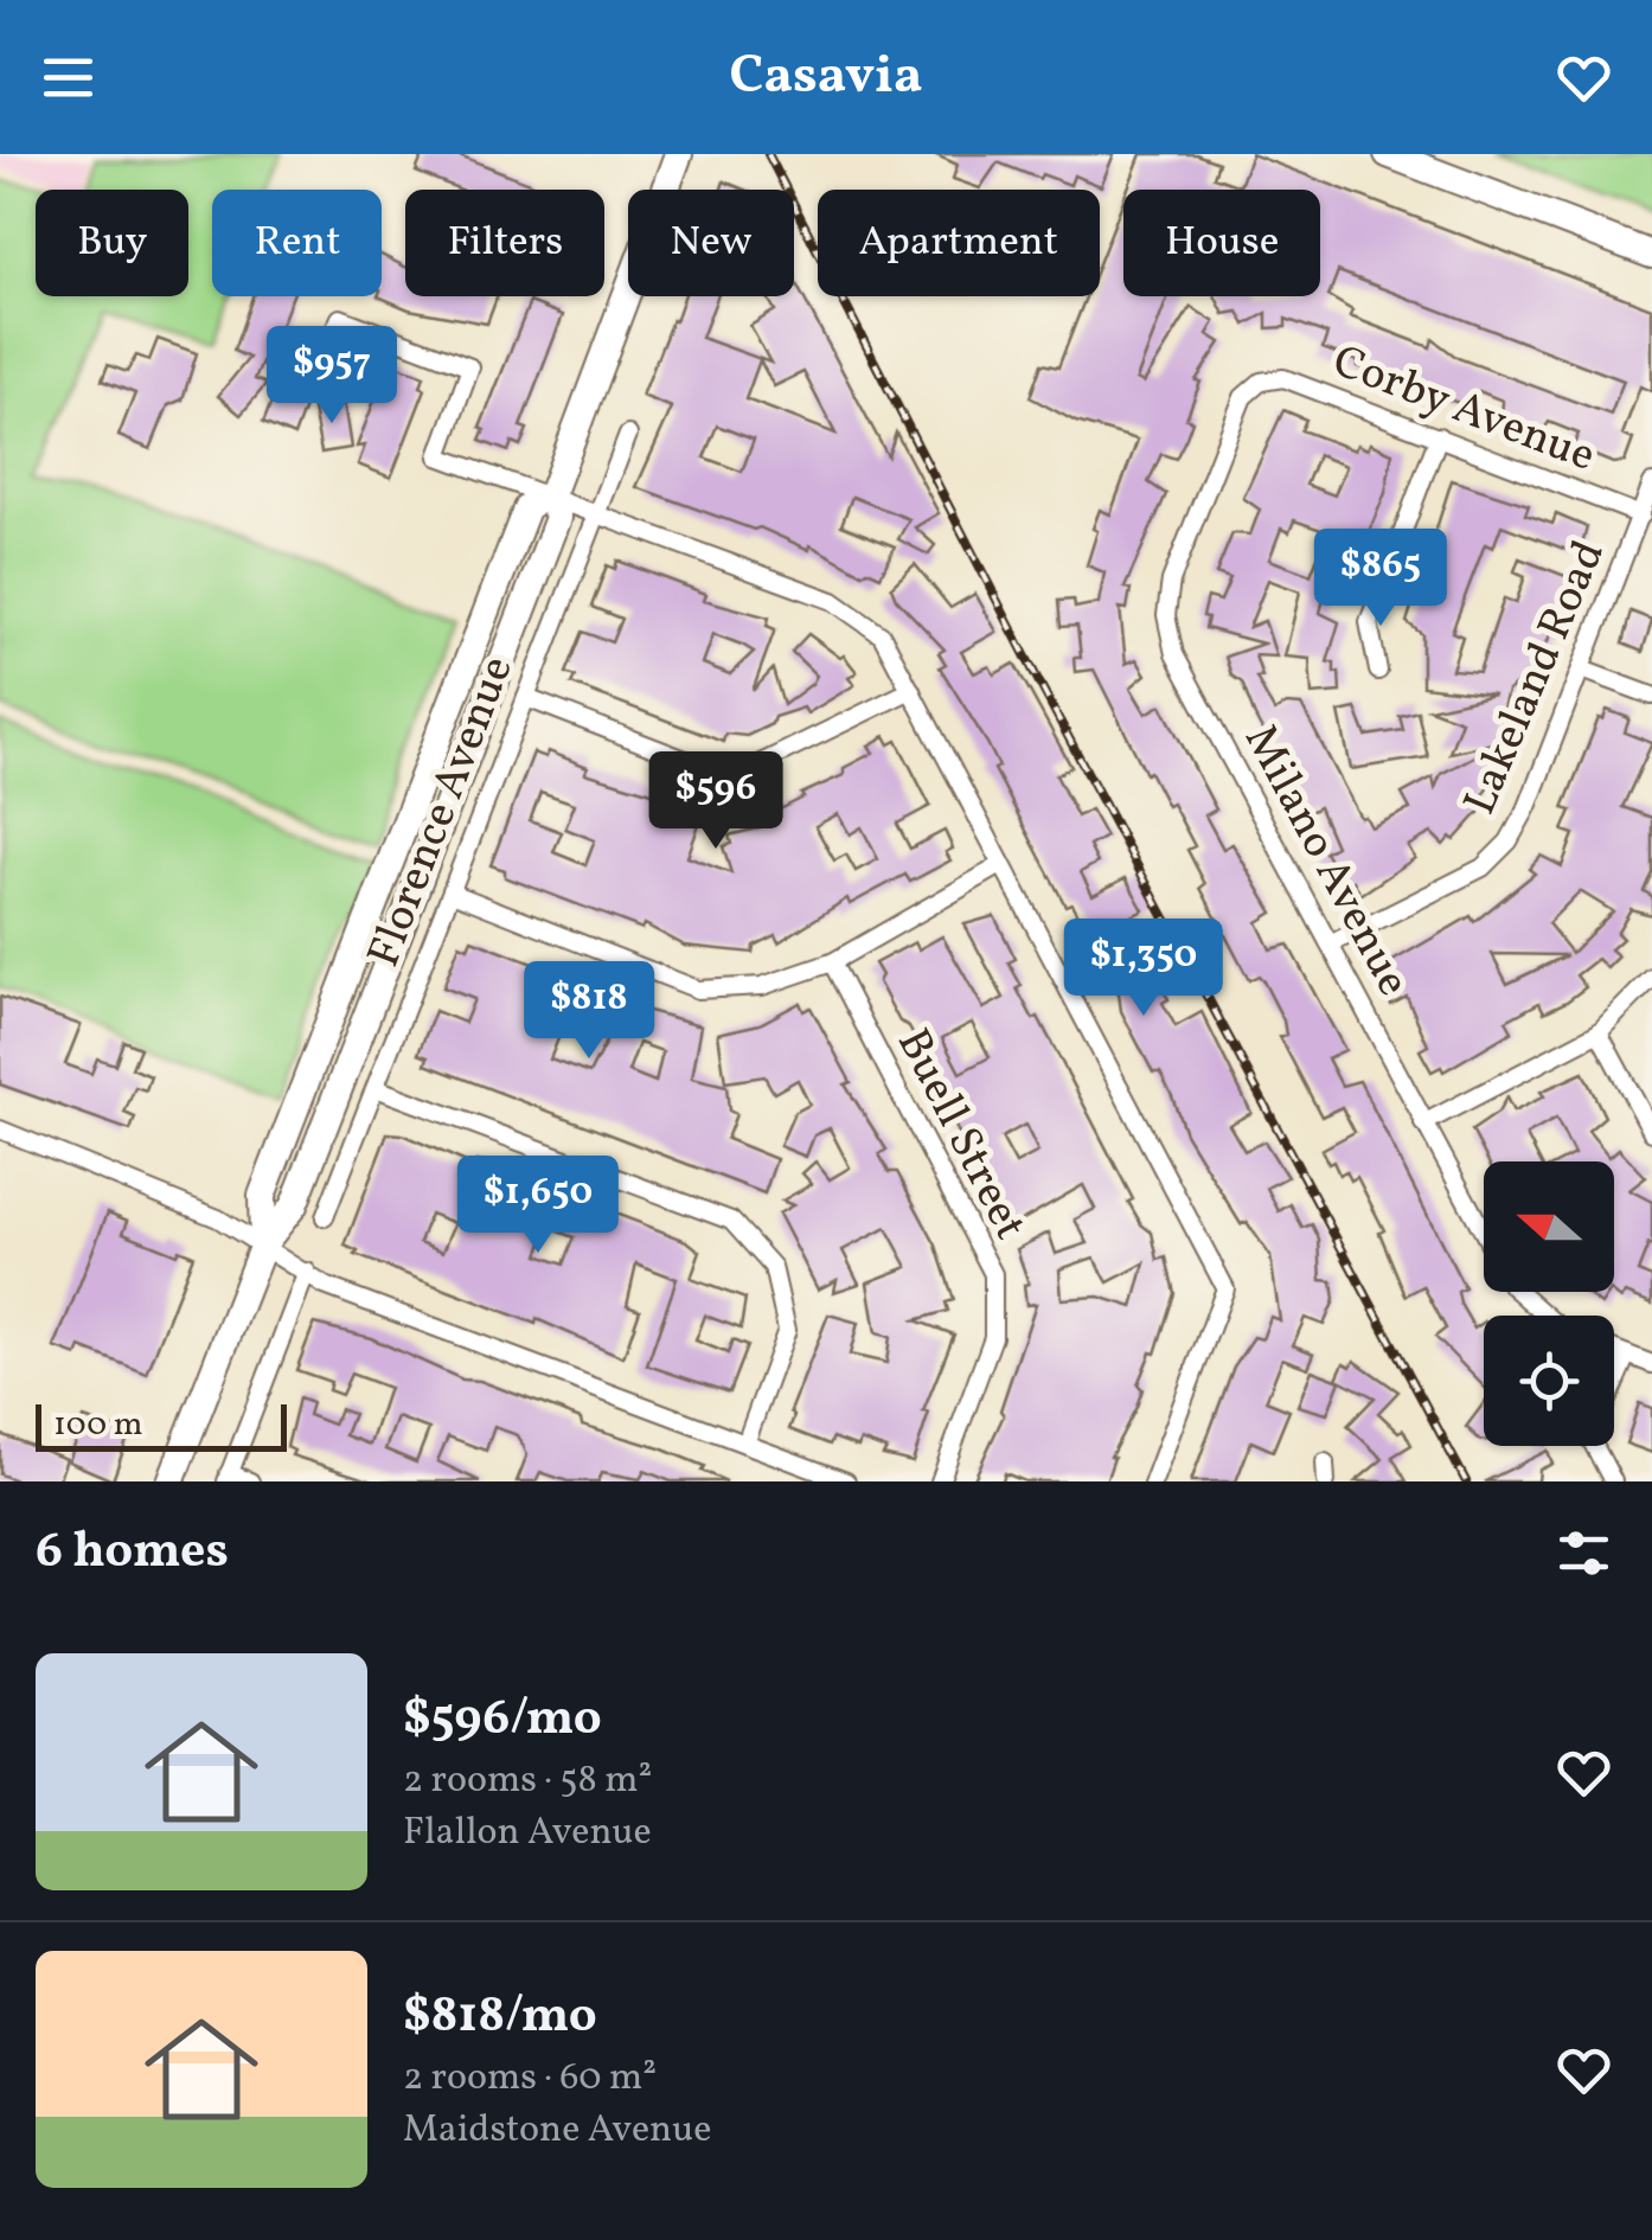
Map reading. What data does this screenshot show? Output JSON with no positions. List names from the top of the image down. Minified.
{"streets":{"main road":["Florence Avenue"],"street":["Corby Avenue","Lakeland Road","Milano Avenue","Buell Street"]},"crossings":[["Corby Avenue","Lakeland Road"],["Corby Avenue","Milano Avenue"],["Lakeland Road","Milano Avenue"]],"scale_bar":"100 m","north":"left","page":{"header":"Casavia","chip":["Buy","Rent","Filters","New","Apartment","House"],"price":["$957","$865","$596","$1,350","$818","$1,650"],"scale":"100 m","heading":"6 homes","list":[{"name":"$596/mo","note":"2 rooms · 58 m² · Flallon Avenue"},{"name":"$818/mo","note":"2 rooms · 60 m² · Maidstone Avenue"}]}}
